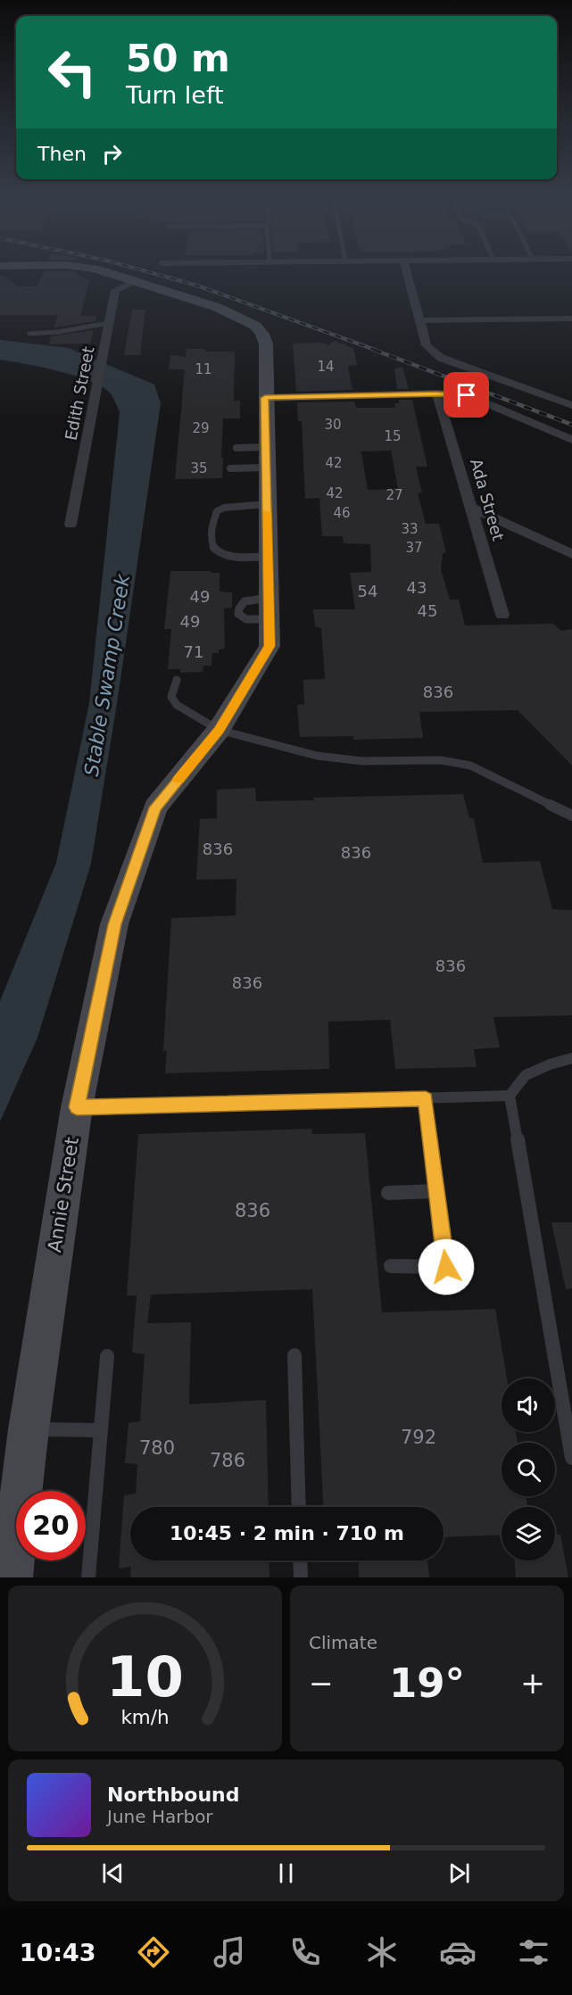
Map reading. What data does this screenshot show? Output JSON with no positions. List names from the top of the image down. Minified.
{"streets":{"street":["Edith Street","Ada Street","Annie Street"]},"crossings":[["Edith Street","Annie Street"]],"water":["Stable Swamp Creek"],"house_numbers":["14","11","30","29","15","42","35","42","27","46","33","37","43","54","49","45","49","71","836","836","836","836","836","836","792","780","786"],"page":{"turn":["50 m","Turn left"],"then":"Then","limit":"20","trip":"10:45 · 2 min · 710 m","tile":"Climate","heat":["−","19°","+"],"song":["Northbound","June Harbor"],"tabs":"10:43","gauge":["10","km/h"]}}
